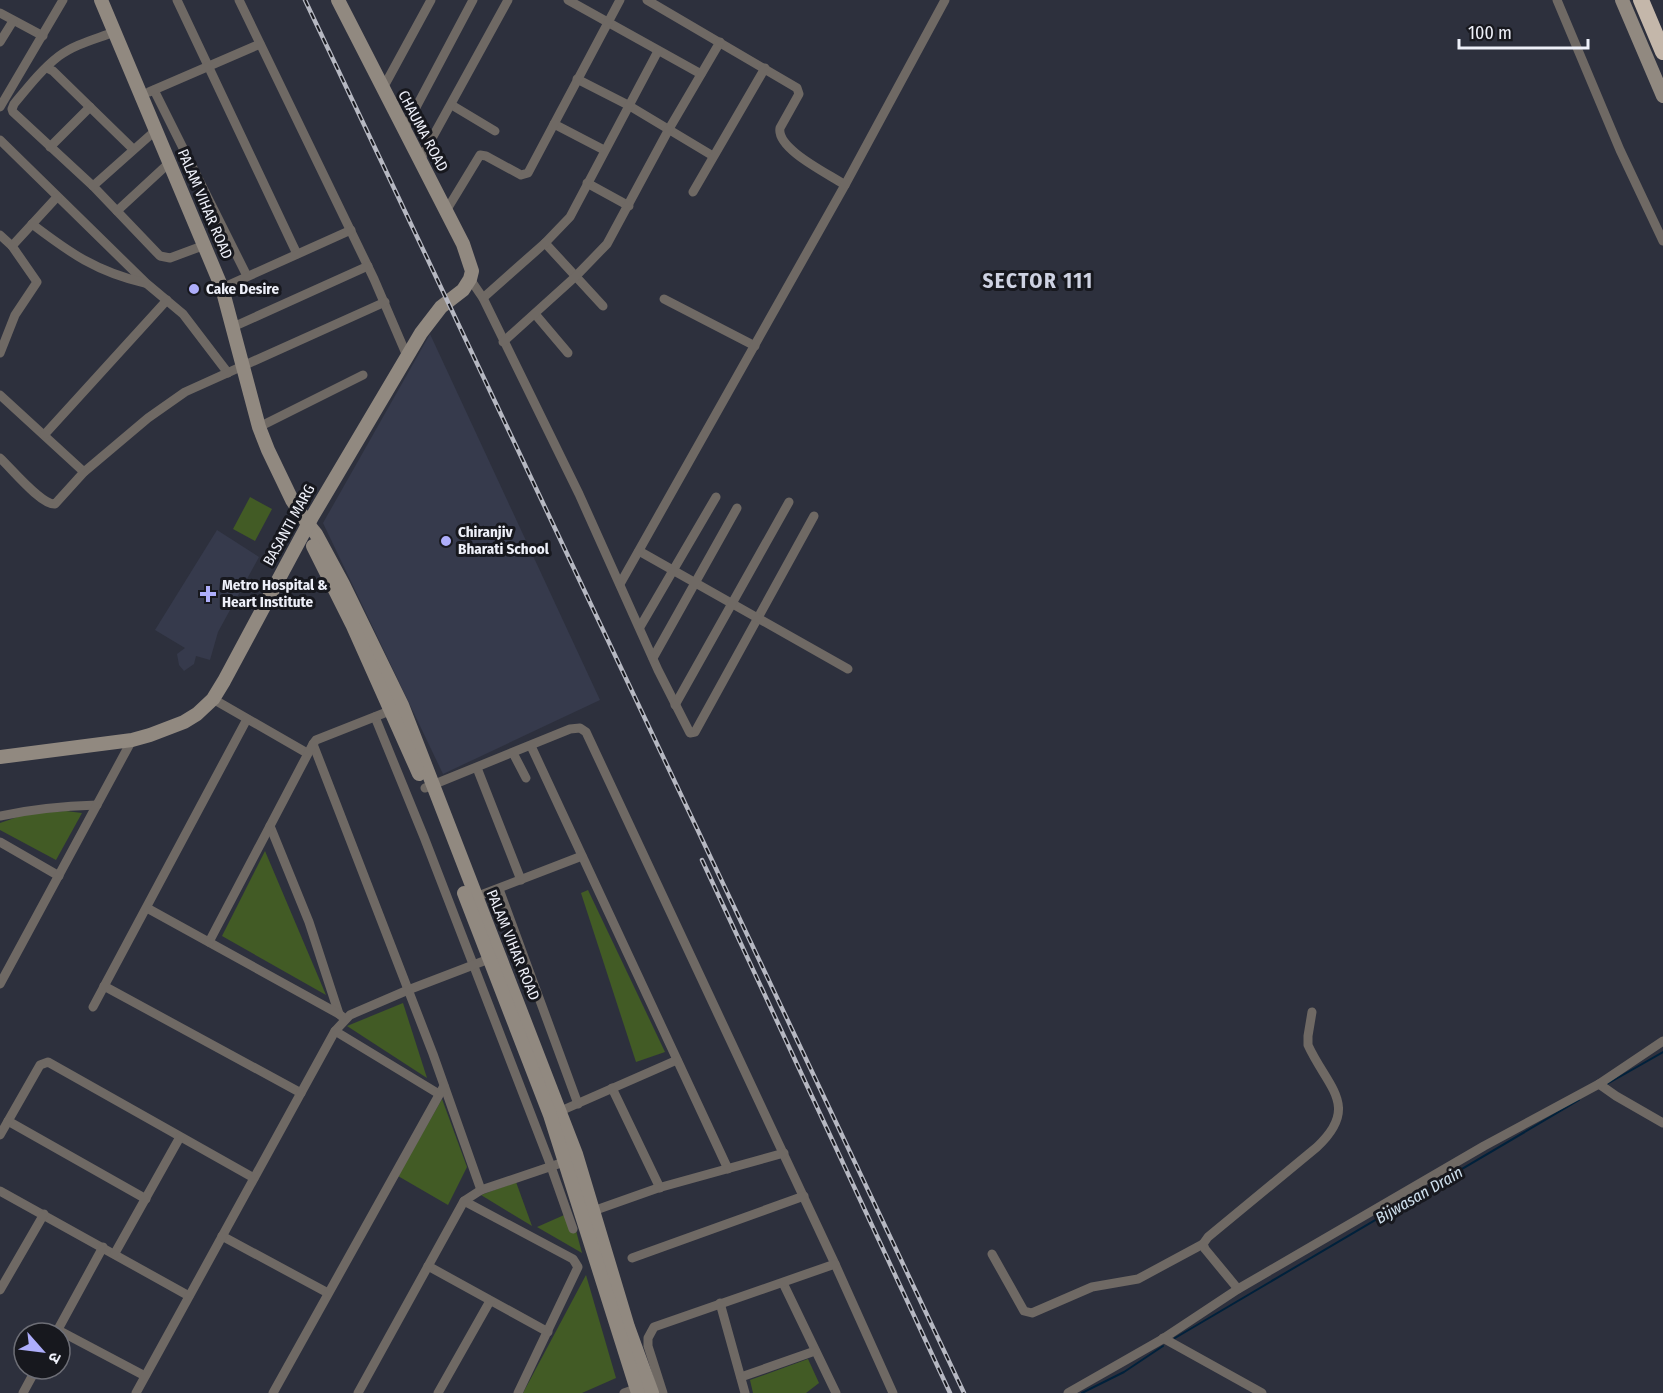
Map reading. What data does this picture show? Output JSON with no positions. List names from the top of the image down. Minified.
{"streets":{"street":["CHAUMA ROAD","PALAM VIHAR ROAD","BASANTI MARG"]},"crossings":[["CHAUMA ROAD","BASANTI MARG"],["PALAM VIHAR ROAD","BASANTI MARG"]],"districts":["SECTOR 111"],"water":["Bijwasan Drain"],"places":{"other":["Cake Desire","Chiranjiv Bharati School"],"health":["Metro Hospital & Heart Institute"]},"scale_bar":"100 m","north":"bottom right"}
